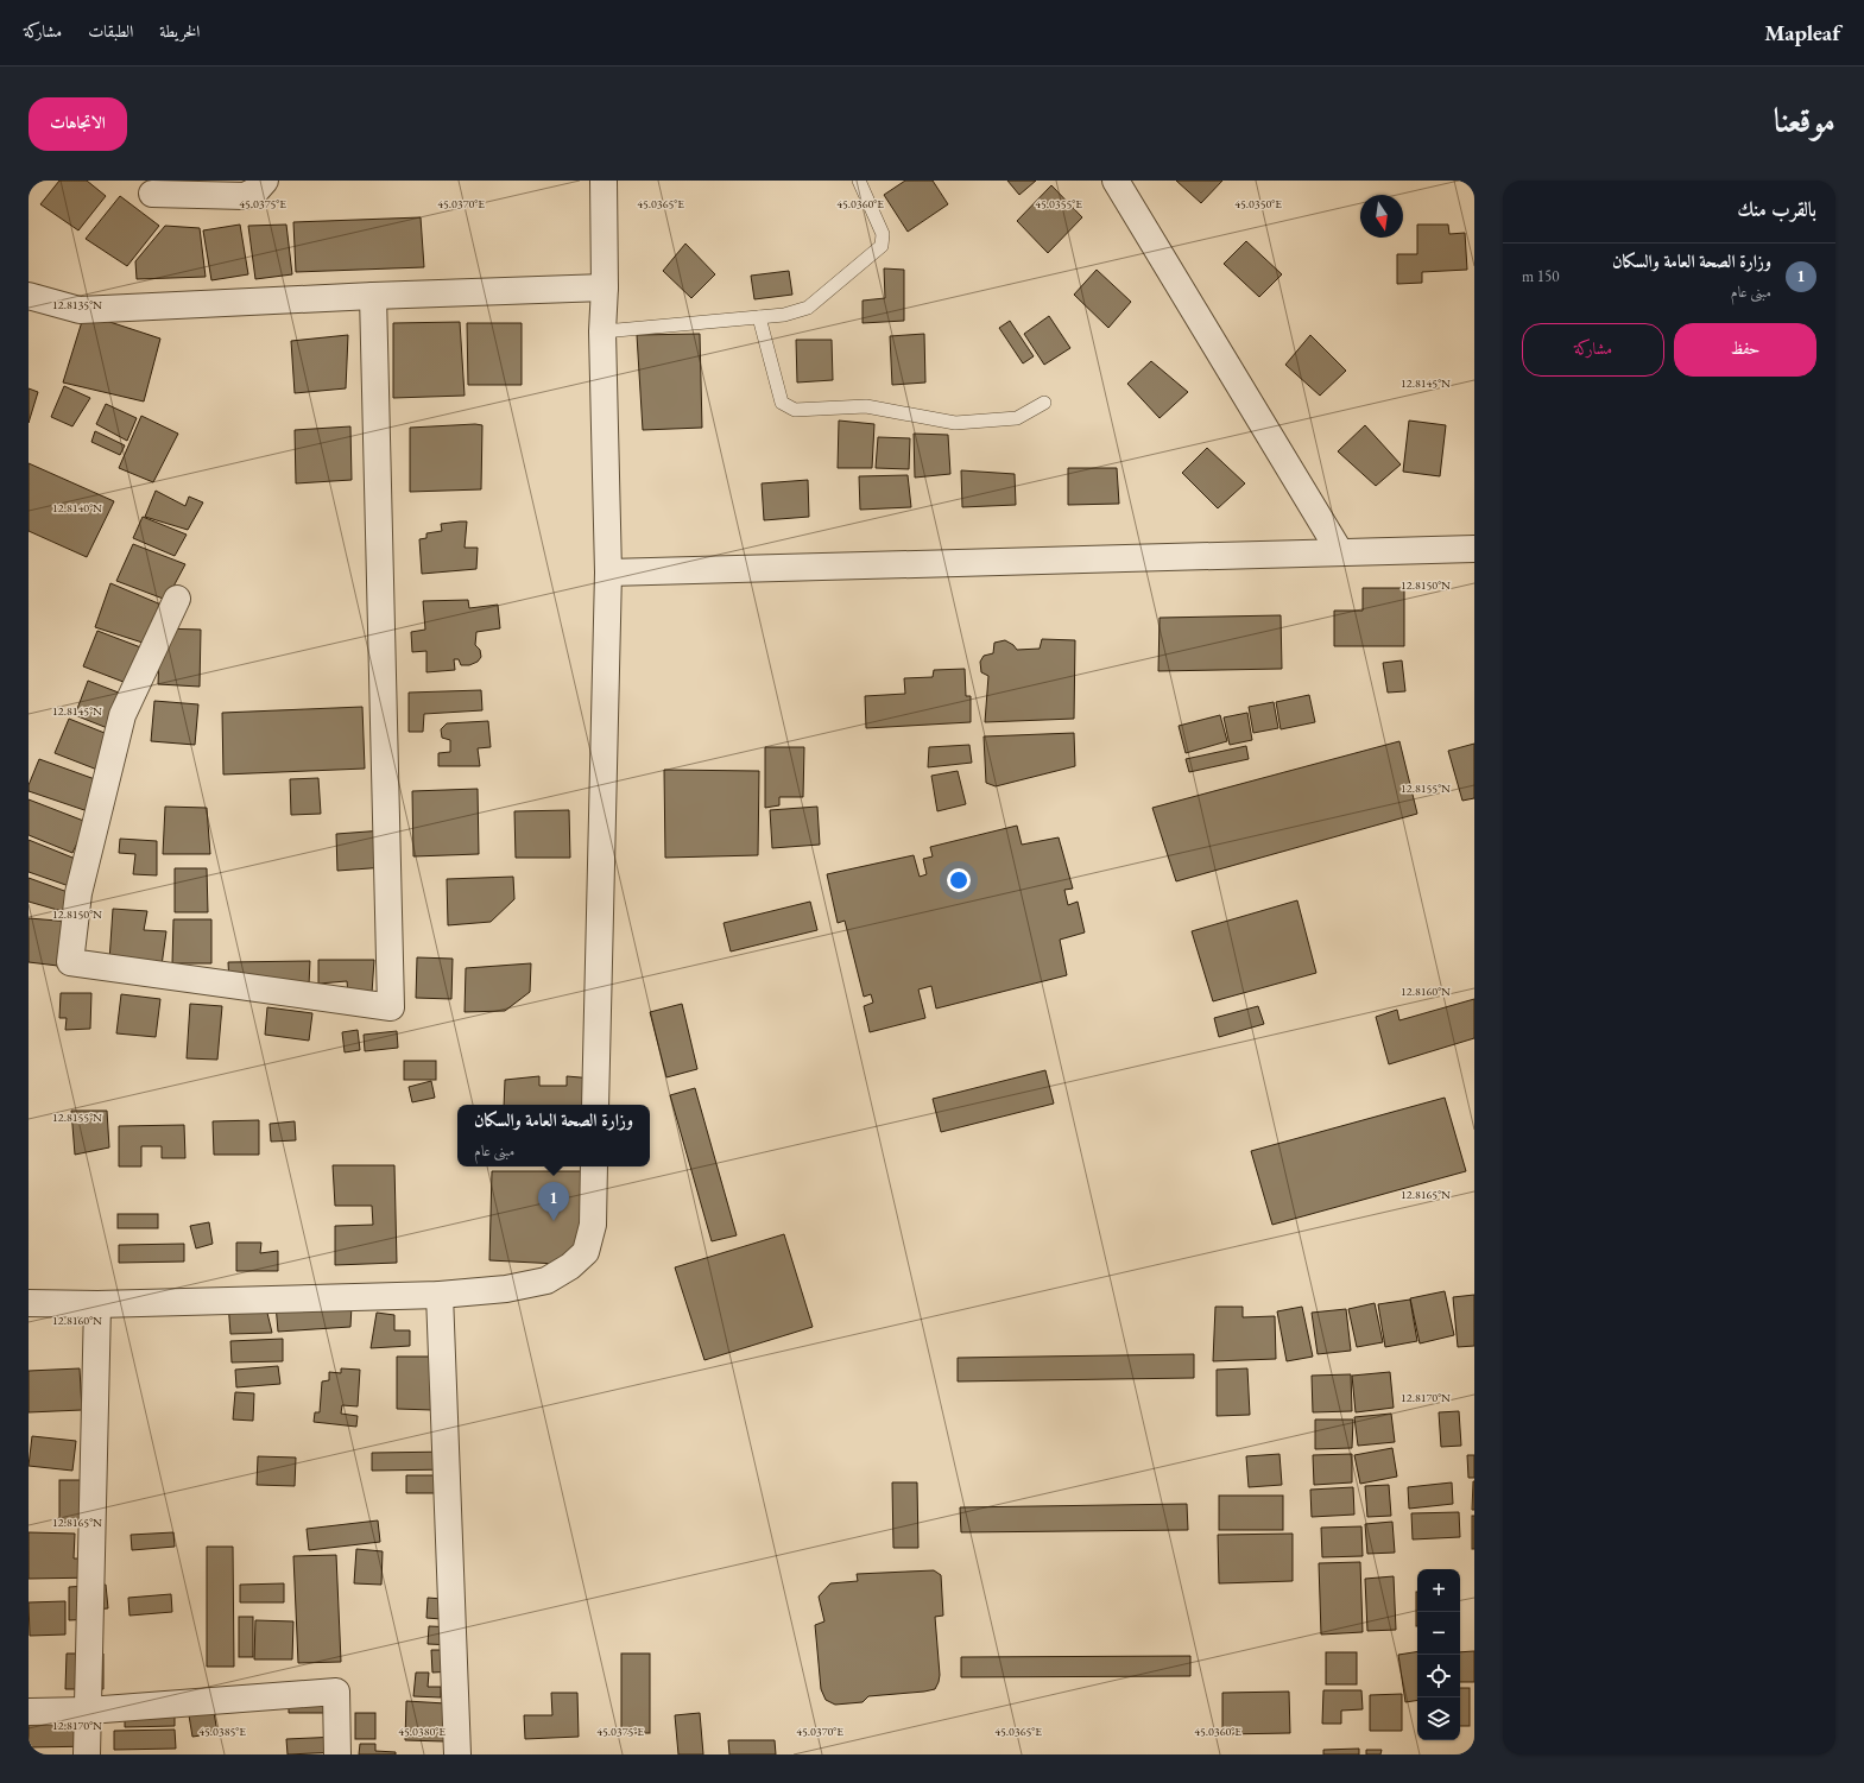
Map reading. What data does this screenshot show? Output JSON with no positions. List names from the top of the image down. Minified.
{"north":"bottom","page":{"header":"Mapleaf","nav":["الخريطة","الطبقات","مشاركة"],"title":"موقعنا","buttons":["الاتجاهات",["حفظ","مشاركة"]],"heading":"بالقرب منك","list":[{"mark":"1","name":"وزارة الصحة العامة والسكان","note":"مبنى عام","value":"150 m"}],"popup":["وزارة الصحة العامة والسكان","مبنى عام"],"pins":"1","map_buttons":["+","−"]},"coordinates":["45.0375°E","45.0370°E","45.0365°E","45.0360°E","45.0355°E","45.0350°E","12.8135°N","12.8145°N","12.8140°N","12.8150°N","12.8155°N","12.8160°N","12.8165°N","12.8170°N","45.0385°E","45.0380°E"]}
